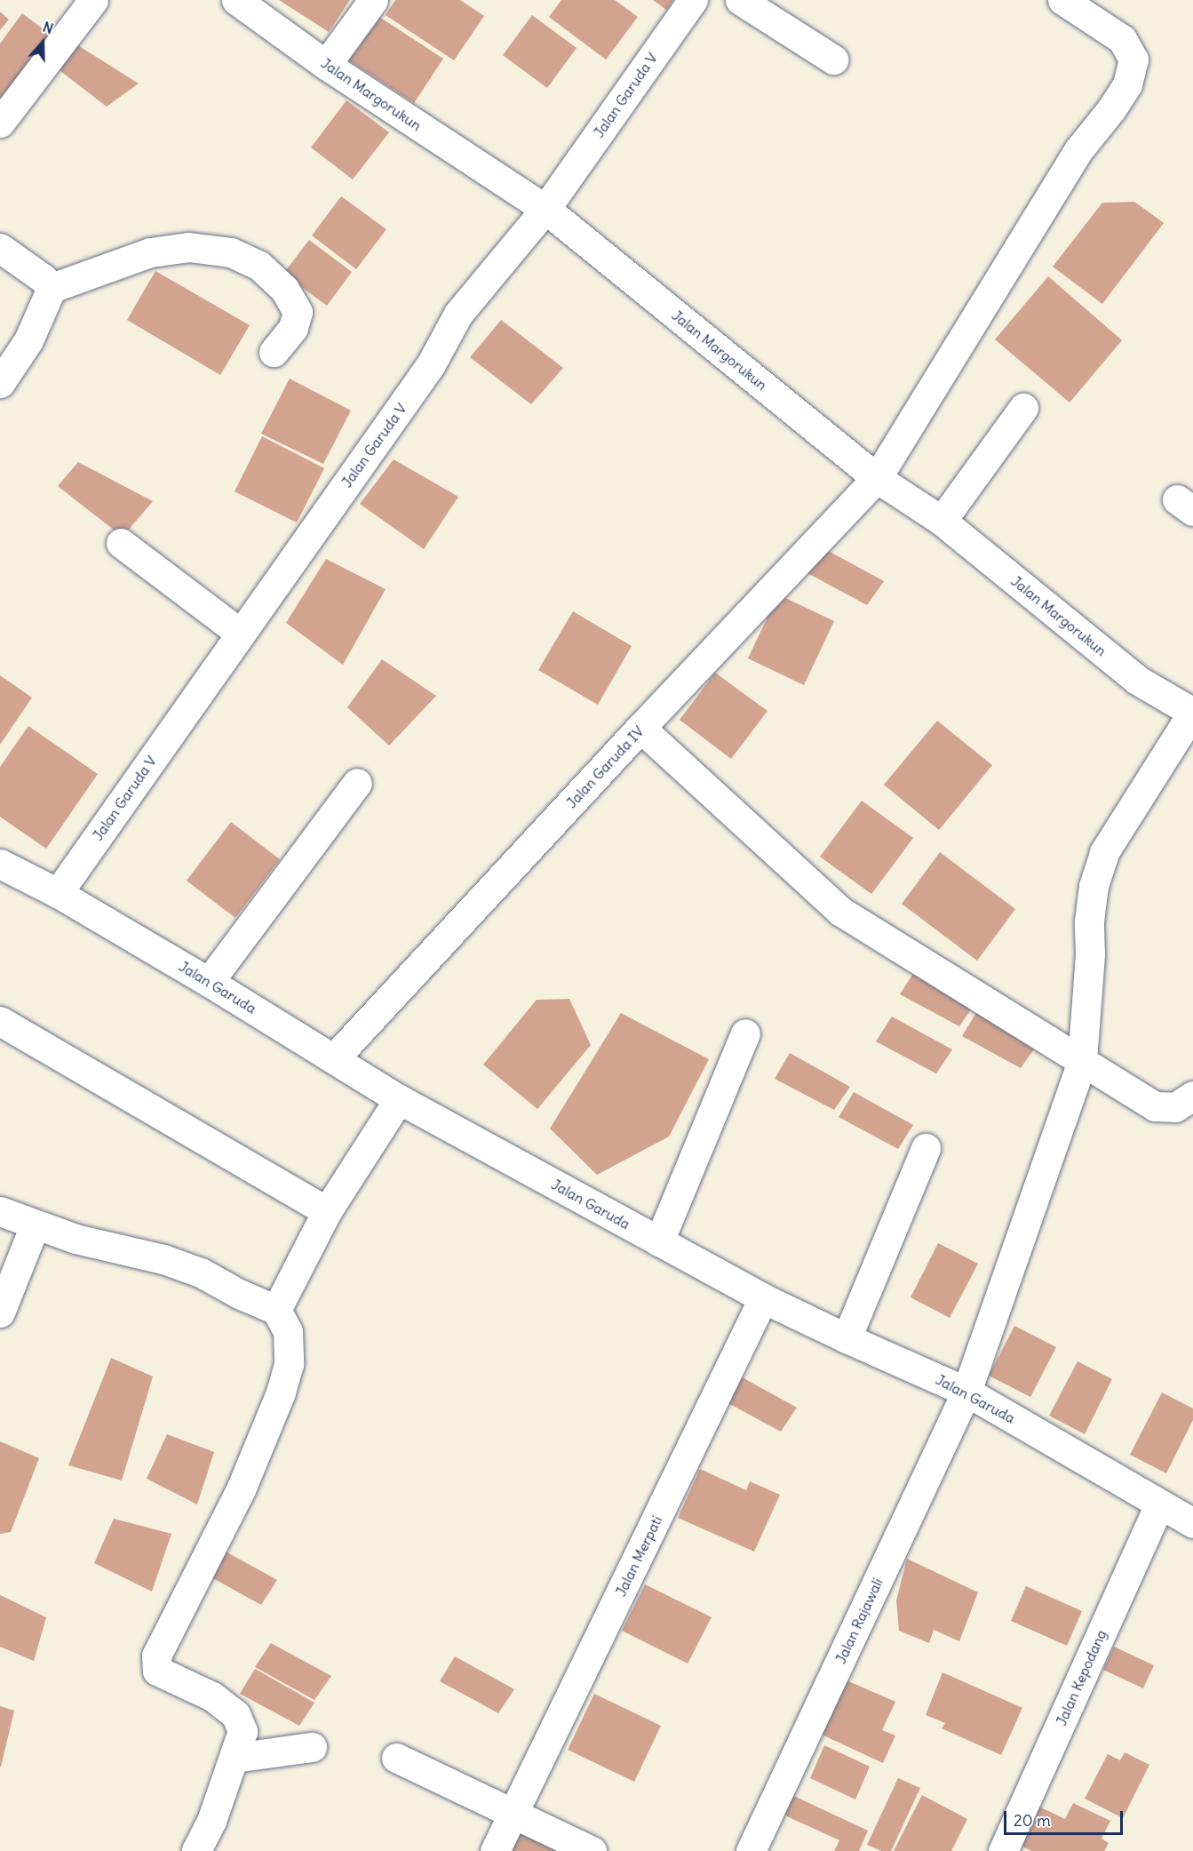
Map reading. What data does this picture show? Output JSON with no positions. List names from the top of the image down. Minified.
{"streets":{"street":["Jalan Margorukun","Jalan Garuda V","Jalan Garuda IV","Jalan Garuda","Jalan Merpati","Jalan Rajawali","Jalan Kepodang"]},"crossings":[["Jalan Margorukun","Jalan Garuda V"],["Jalan Margorukun","Jalan Garuda IV"],["Jalan Margorukun","Jalan Rajawali"],["Jalan Garuda V","Jalan Garuda"],["Jalan Garuda IV","Jalan Garuda"],["Jalan Garuda","Jalan Merpati"],["Jalan Garuda","Jalan Rajawali"],["Jalan Garuda","Jalan Kepodang"]],"scale_bar":"20 m","north":"top"}
